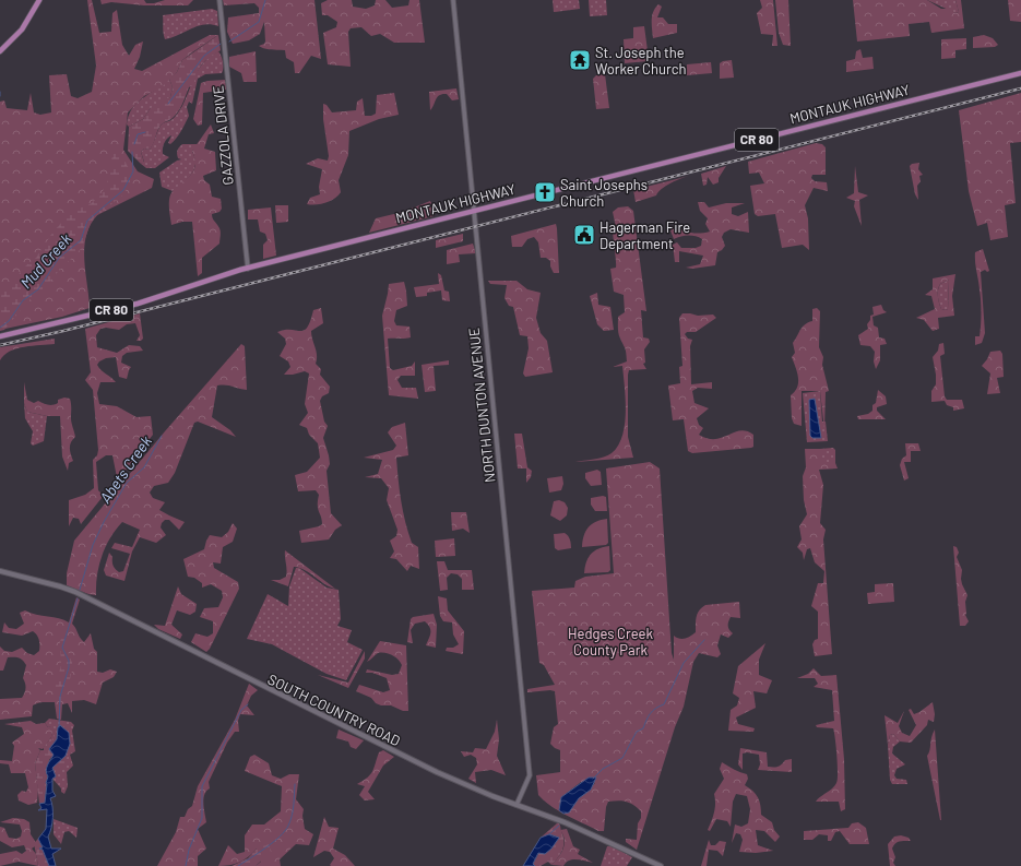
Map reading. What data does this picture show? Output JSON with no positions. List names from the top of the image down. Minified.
{"streets":{"main road":["MONTAUK HIGHWAY","CR 80","SOUTH COUNTRY ROAD"],"street":["GAZZOLA DRIVE","NORTH DUNTON AVENUE"]},"crossings":[["MONTAUK HIGHWAY","GAZZOLA DRIVE"],["MONTAUK HIGHWAY","NORTH DUNTON AVENUE"],["NORTH DUNTON AVENUE","SOUTH COUNTRY ROAD"]],"water":["Mud Creek","Abets Creek"],"parks":["Hedges Creek County Park"],"places":{"temple":["St. Joseph the Worker Church"],"church":["Saint Josephs Church"],"public building":["Hagerman Fire Department"]}}
